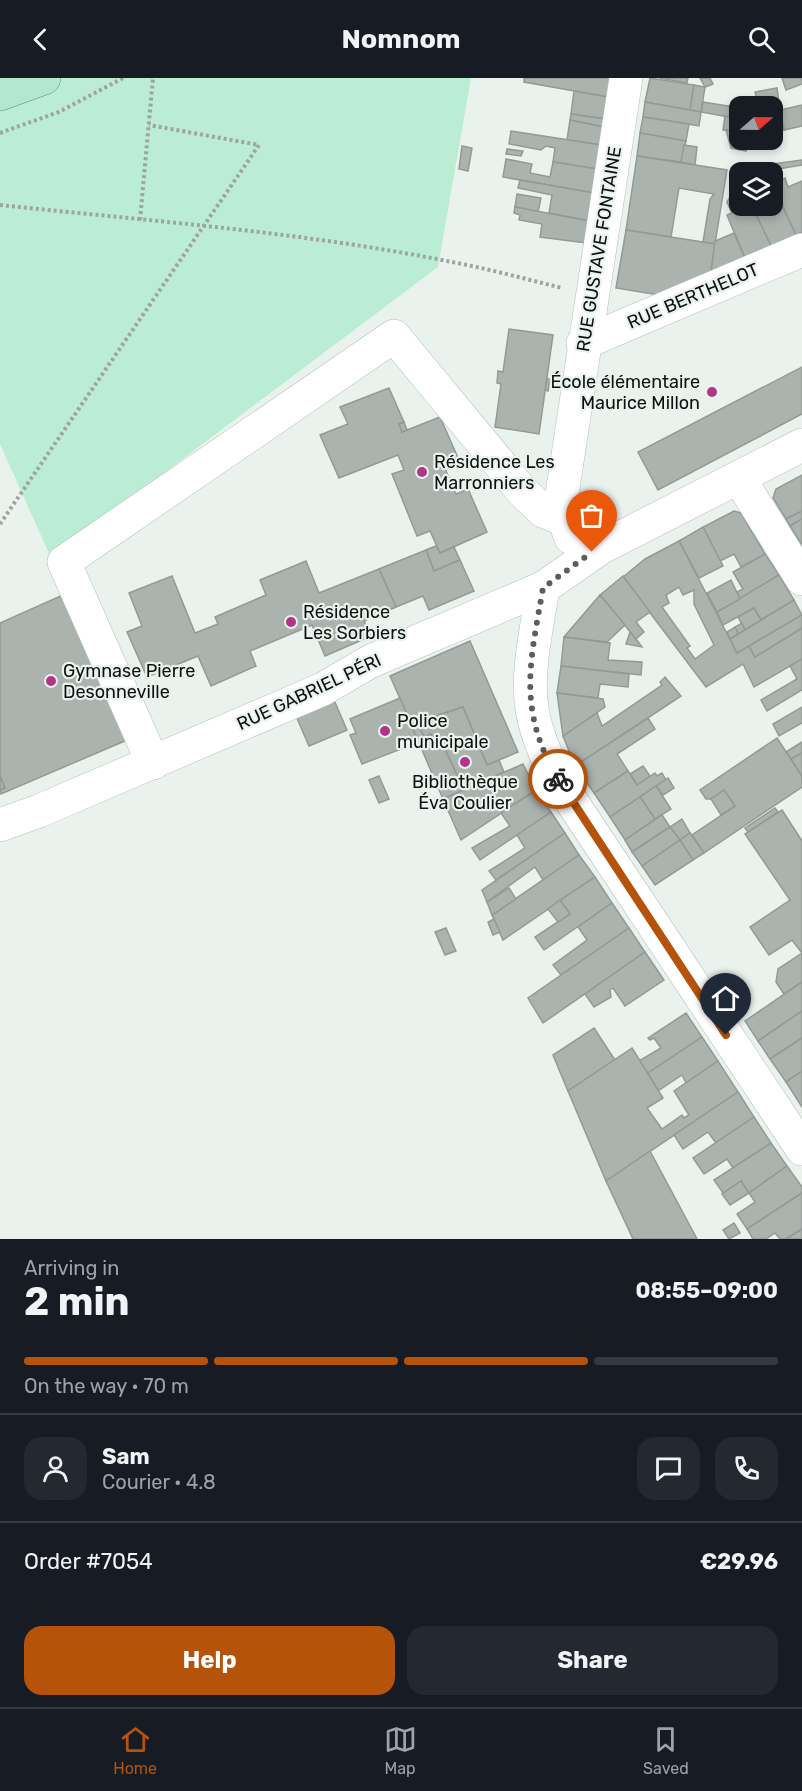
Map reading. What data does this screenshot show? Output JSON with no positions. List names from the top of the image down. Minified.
{"streets":{"street":["RUE GUSTAVE FONTAINE","RUE BERTHELOT","RUE GABRIEL PÉRI"]},"crossings":[["RUE GUSTAVE FONTAINE","RUE BERTHELOT"],["RUE GUSTAVE FONTAINE","RUE GABRIEL PÉRI"]],"places":["École élémentaire Maurice Millon","Résidence Les Marronniers","Résidence Les Sorbiers","Gymnase Pierre Desonneville","Police municipale","Bibliothèque Éva Coulier"],"north":"right","page":{"header":"Nomnom","heading":["2 min","Arriving in","08:55–09:00"],"panel":["Sam","Courier · 4.8","Order #7054","€29.96"],"bar":"On the way · 70 m","buttons":["Help","Share"],"tabs":["Home","Map","Saved"]}}
